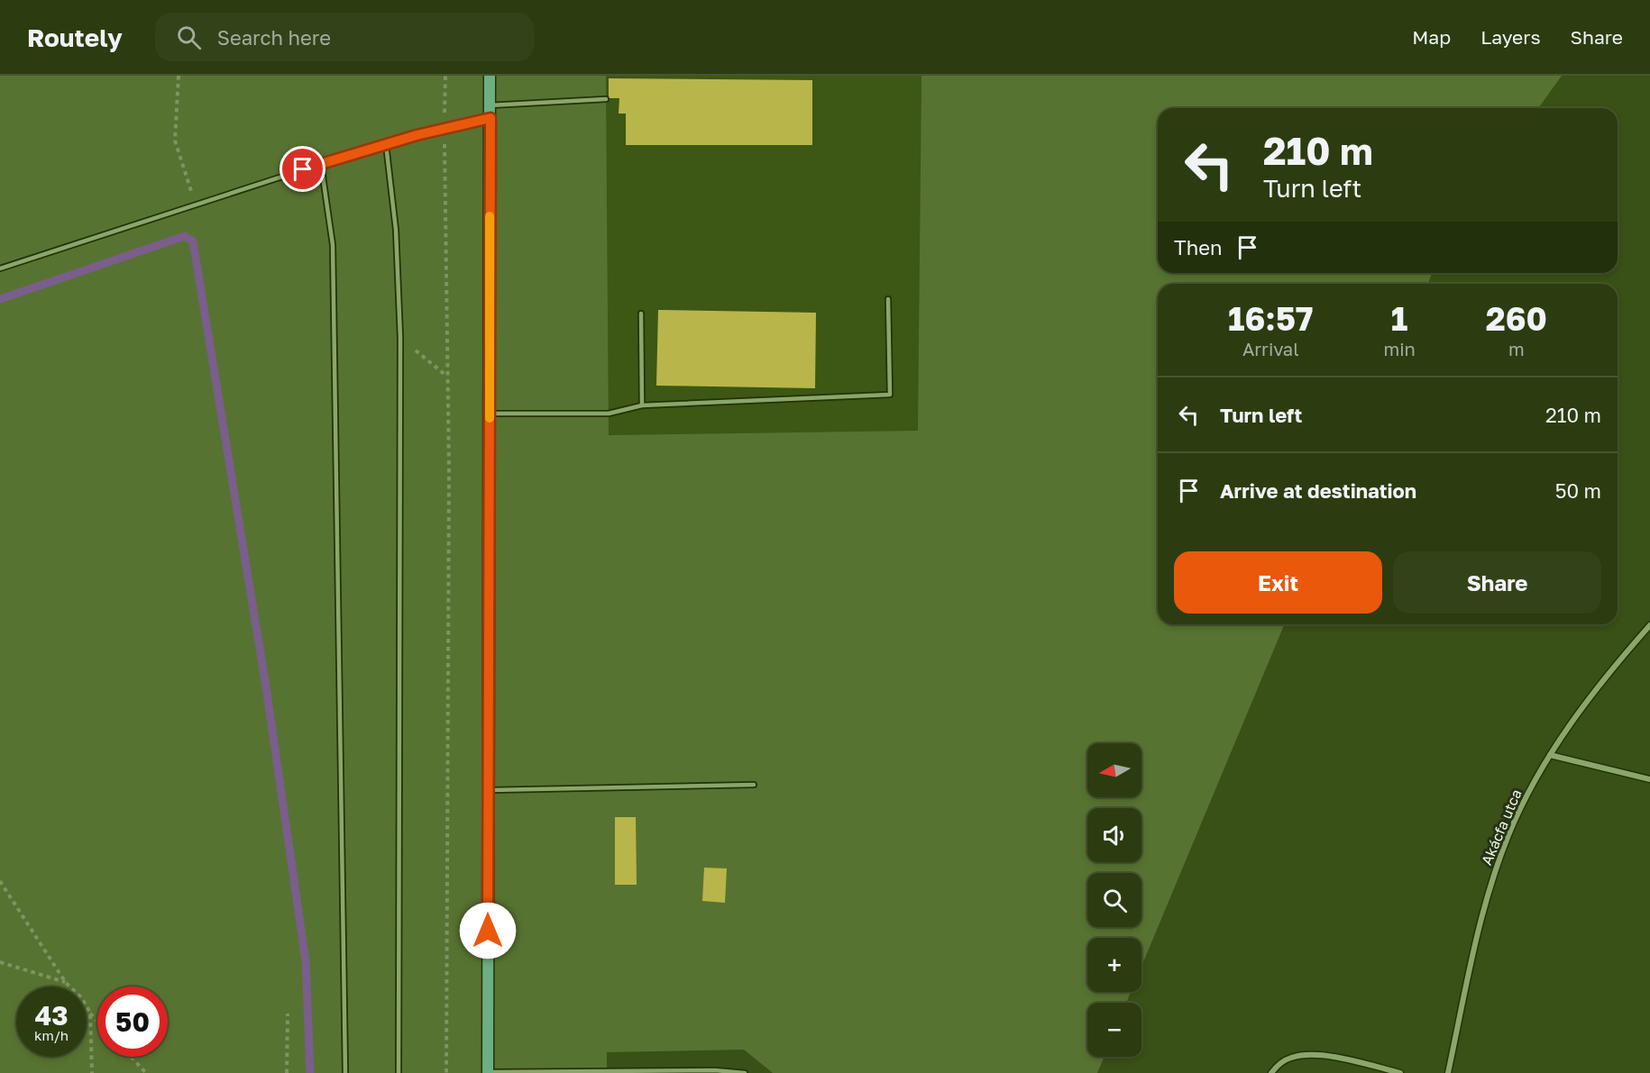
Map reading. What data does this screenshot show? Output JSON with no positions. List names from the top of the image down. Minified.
{"streets":{"street":["Akácfa utca"]},"north":"left","page":{"header":"Routely","search":"Search here","nav":["Map","Layers","Share"],"turn":["210 m","Turn left"],"then":"Then","eta":["16:57","Arrival","1","min","260","m"],"list":[{"name":"Turn left","value":"210 m"},{"name":"Arrive at destination","value":"50 m"}],"buttons":["Exit","Share"],"map_buttons":["+","−"],"speed":"43 km/h","limit":"50"}}
